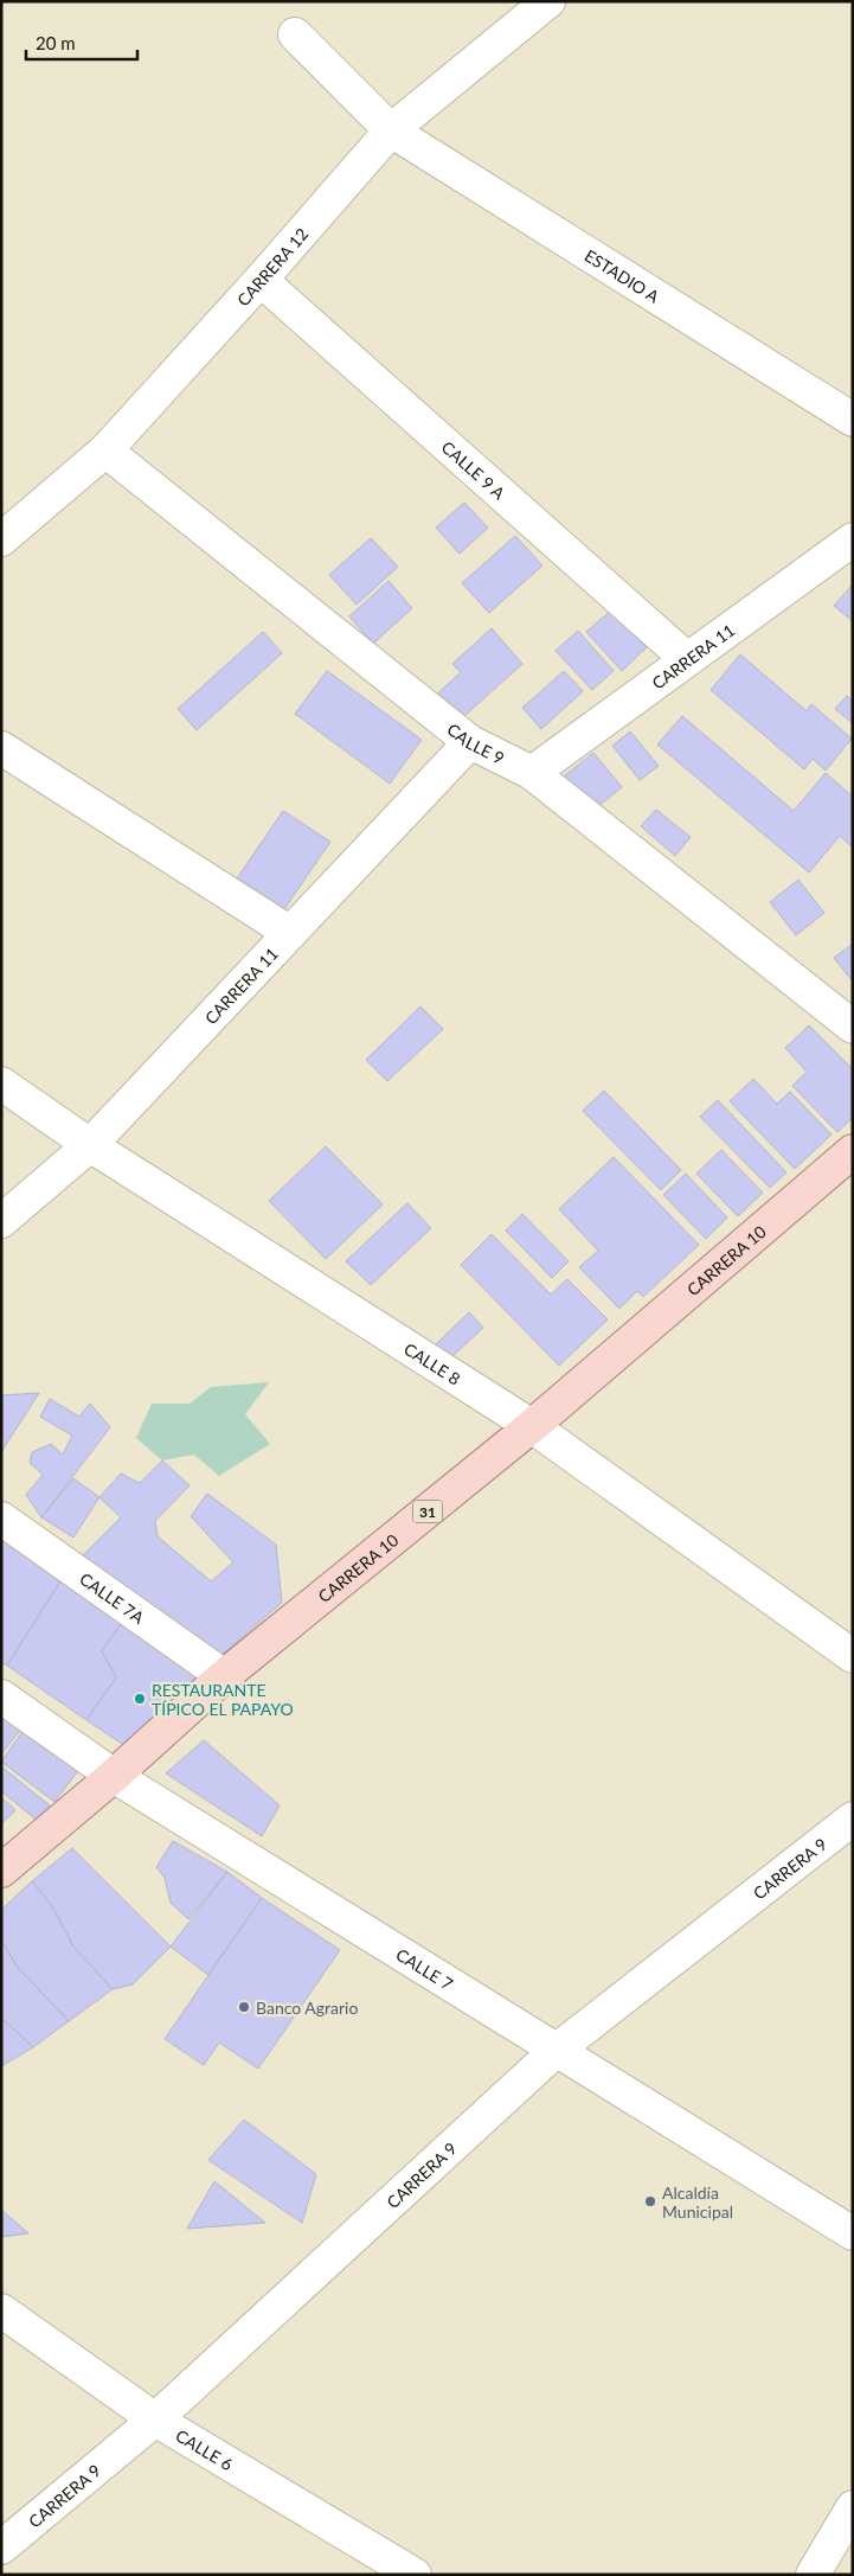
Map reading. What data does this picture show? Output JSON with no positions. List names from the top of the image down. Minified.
{"streets":{"main road":["CARRERA 10","31"],"street":["CARRERA 12","ESTADIO A","CALLE 9 A","CARRERA 11","CALLE 9","CALLE 8","CALLE 7A","CARRERA 9","CALLE 7","CALLE 6"]},"crossings":[["CARRERA 12","ESTADIO A"],["CARRERA 12","CALLE 9 A"],["CARRERA 12","CALLE 9"],["CALLE 9 A","CARRERA 11"],["CARRERA 11","CALLE 9"],["CARRERA 11","CALLE 8"],["CARRERA 10","CALLE 8"],["CARRERA 10","CALLE 7A"],["CARRERA 10","CALLE 7"],["CARRERA 9","CALLE 7"],["CARRERA 9","CALLE 6"]],"places":["RESTAURANTE TÍPICO EL PAPAYO","Banco Agrario","Alcaldía Municipal"],"scale_bar":"20 m"}
